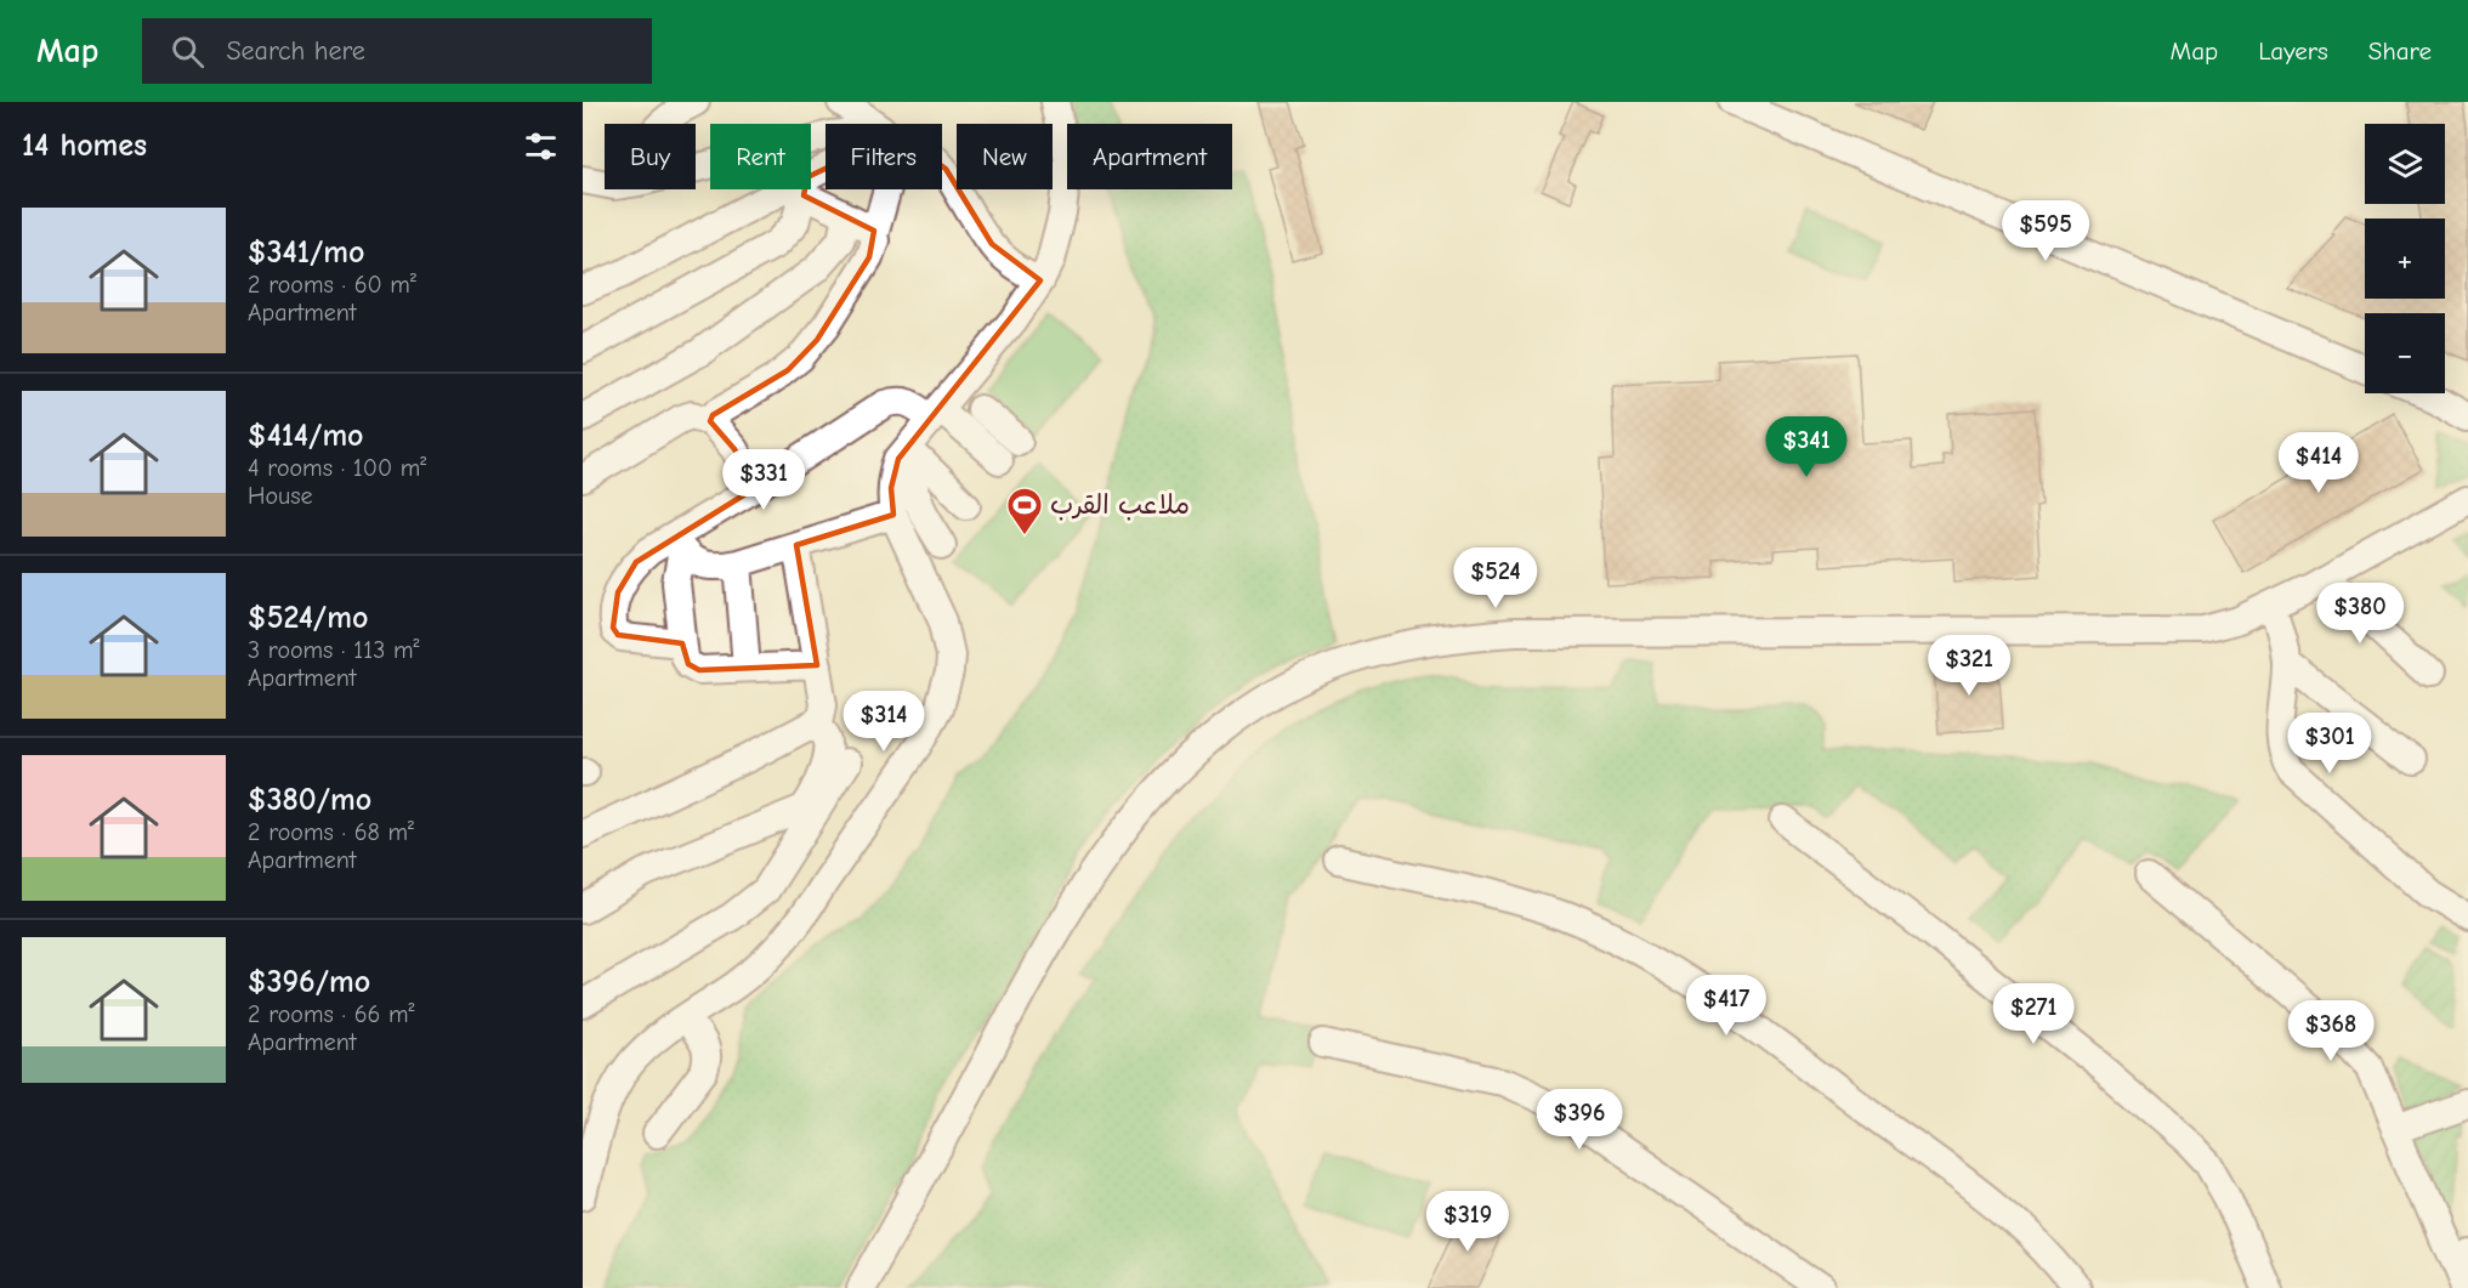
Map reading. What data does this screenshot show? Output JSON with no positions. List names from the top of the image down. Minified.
{"places":{"sports":["ملاعب القرب"]},"page":{"header":"Map","search":"Search here","nav":["Map","Layers","Share"],"heading":"14 homes","map_buttons":["+","−"],"chip":["Buy","Rent","Filters","New","Apartment"],"list":[{"name":"$341/mo","note":"2 rooms · 60 m² · Apartment"},{"name":"$414/mo","note":"4 rooms · 100 m² · House"},{"name":"$524/mo","note":"3 rooms · 113 m² · Apartment"},{"name":"$380/mo","note":"2 rooms · 68 m² · Apartment"},{"name":"$396/mo","note":"2 rooms · 66 m² · Apartment"}],"price":["$595","$341","$414","$331","$524","$380","$321","$314","$301","$417","$271","$368","$396","$319"]}}
